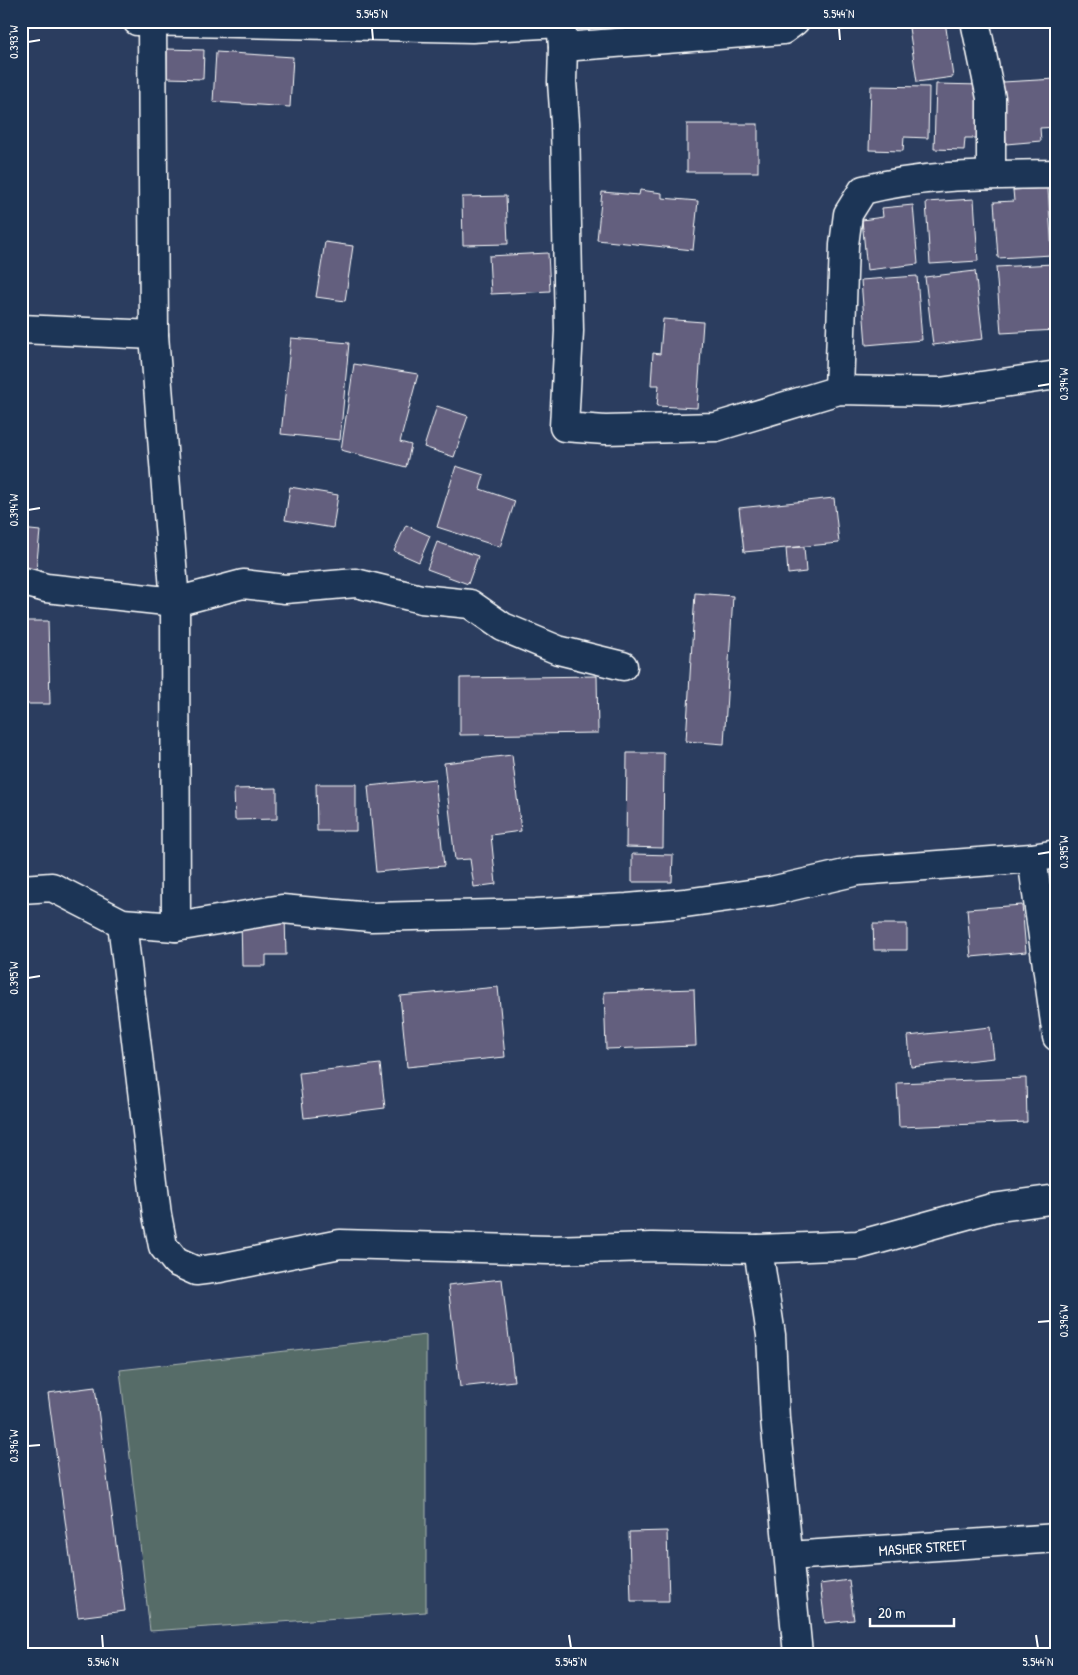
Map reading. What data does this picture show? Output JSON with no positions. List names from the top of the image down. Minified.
{"streets":{"street":["MASHER STREET"]},"scale_bar":"20 m","coordinates":["5.545°N","5.544°N","0.393°W","0.394°W","0.395°W","0.396°W","5.546°N"]}
